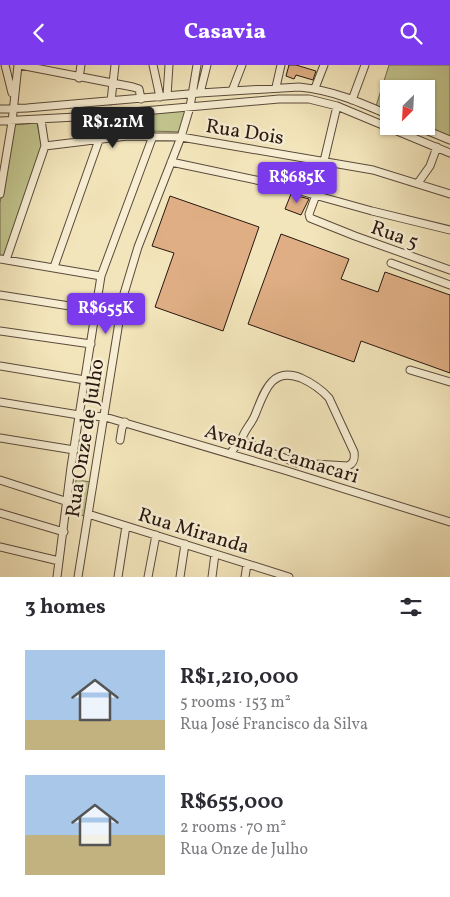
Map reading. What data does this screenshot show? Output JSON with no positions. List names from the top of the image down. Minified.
{"streets":{"street":["Rua Dois","Rua 5","Rua Onze de Julho","Avenida Camacari","Rua Miranda"]},"crossings":[["Rua Dois","Rua Onze de Julho"],["Rua Onze de Julho","Avenida Camacari"],["Rua Onze de Julho","Rua Miranda"]],"north":"bottom left","page":{"header":"Casavia","price":["R$1.21M","R$685K","R$655K"],"heading":"3 homes","list":[{"name":"R$1,210,000","note":"5 rooms · 153 m² · Rua José Francisco da Silva"},{"name":"R$655,000","note":"2 rooms · 70 m² · Rua Onze de Julho"}]}}
